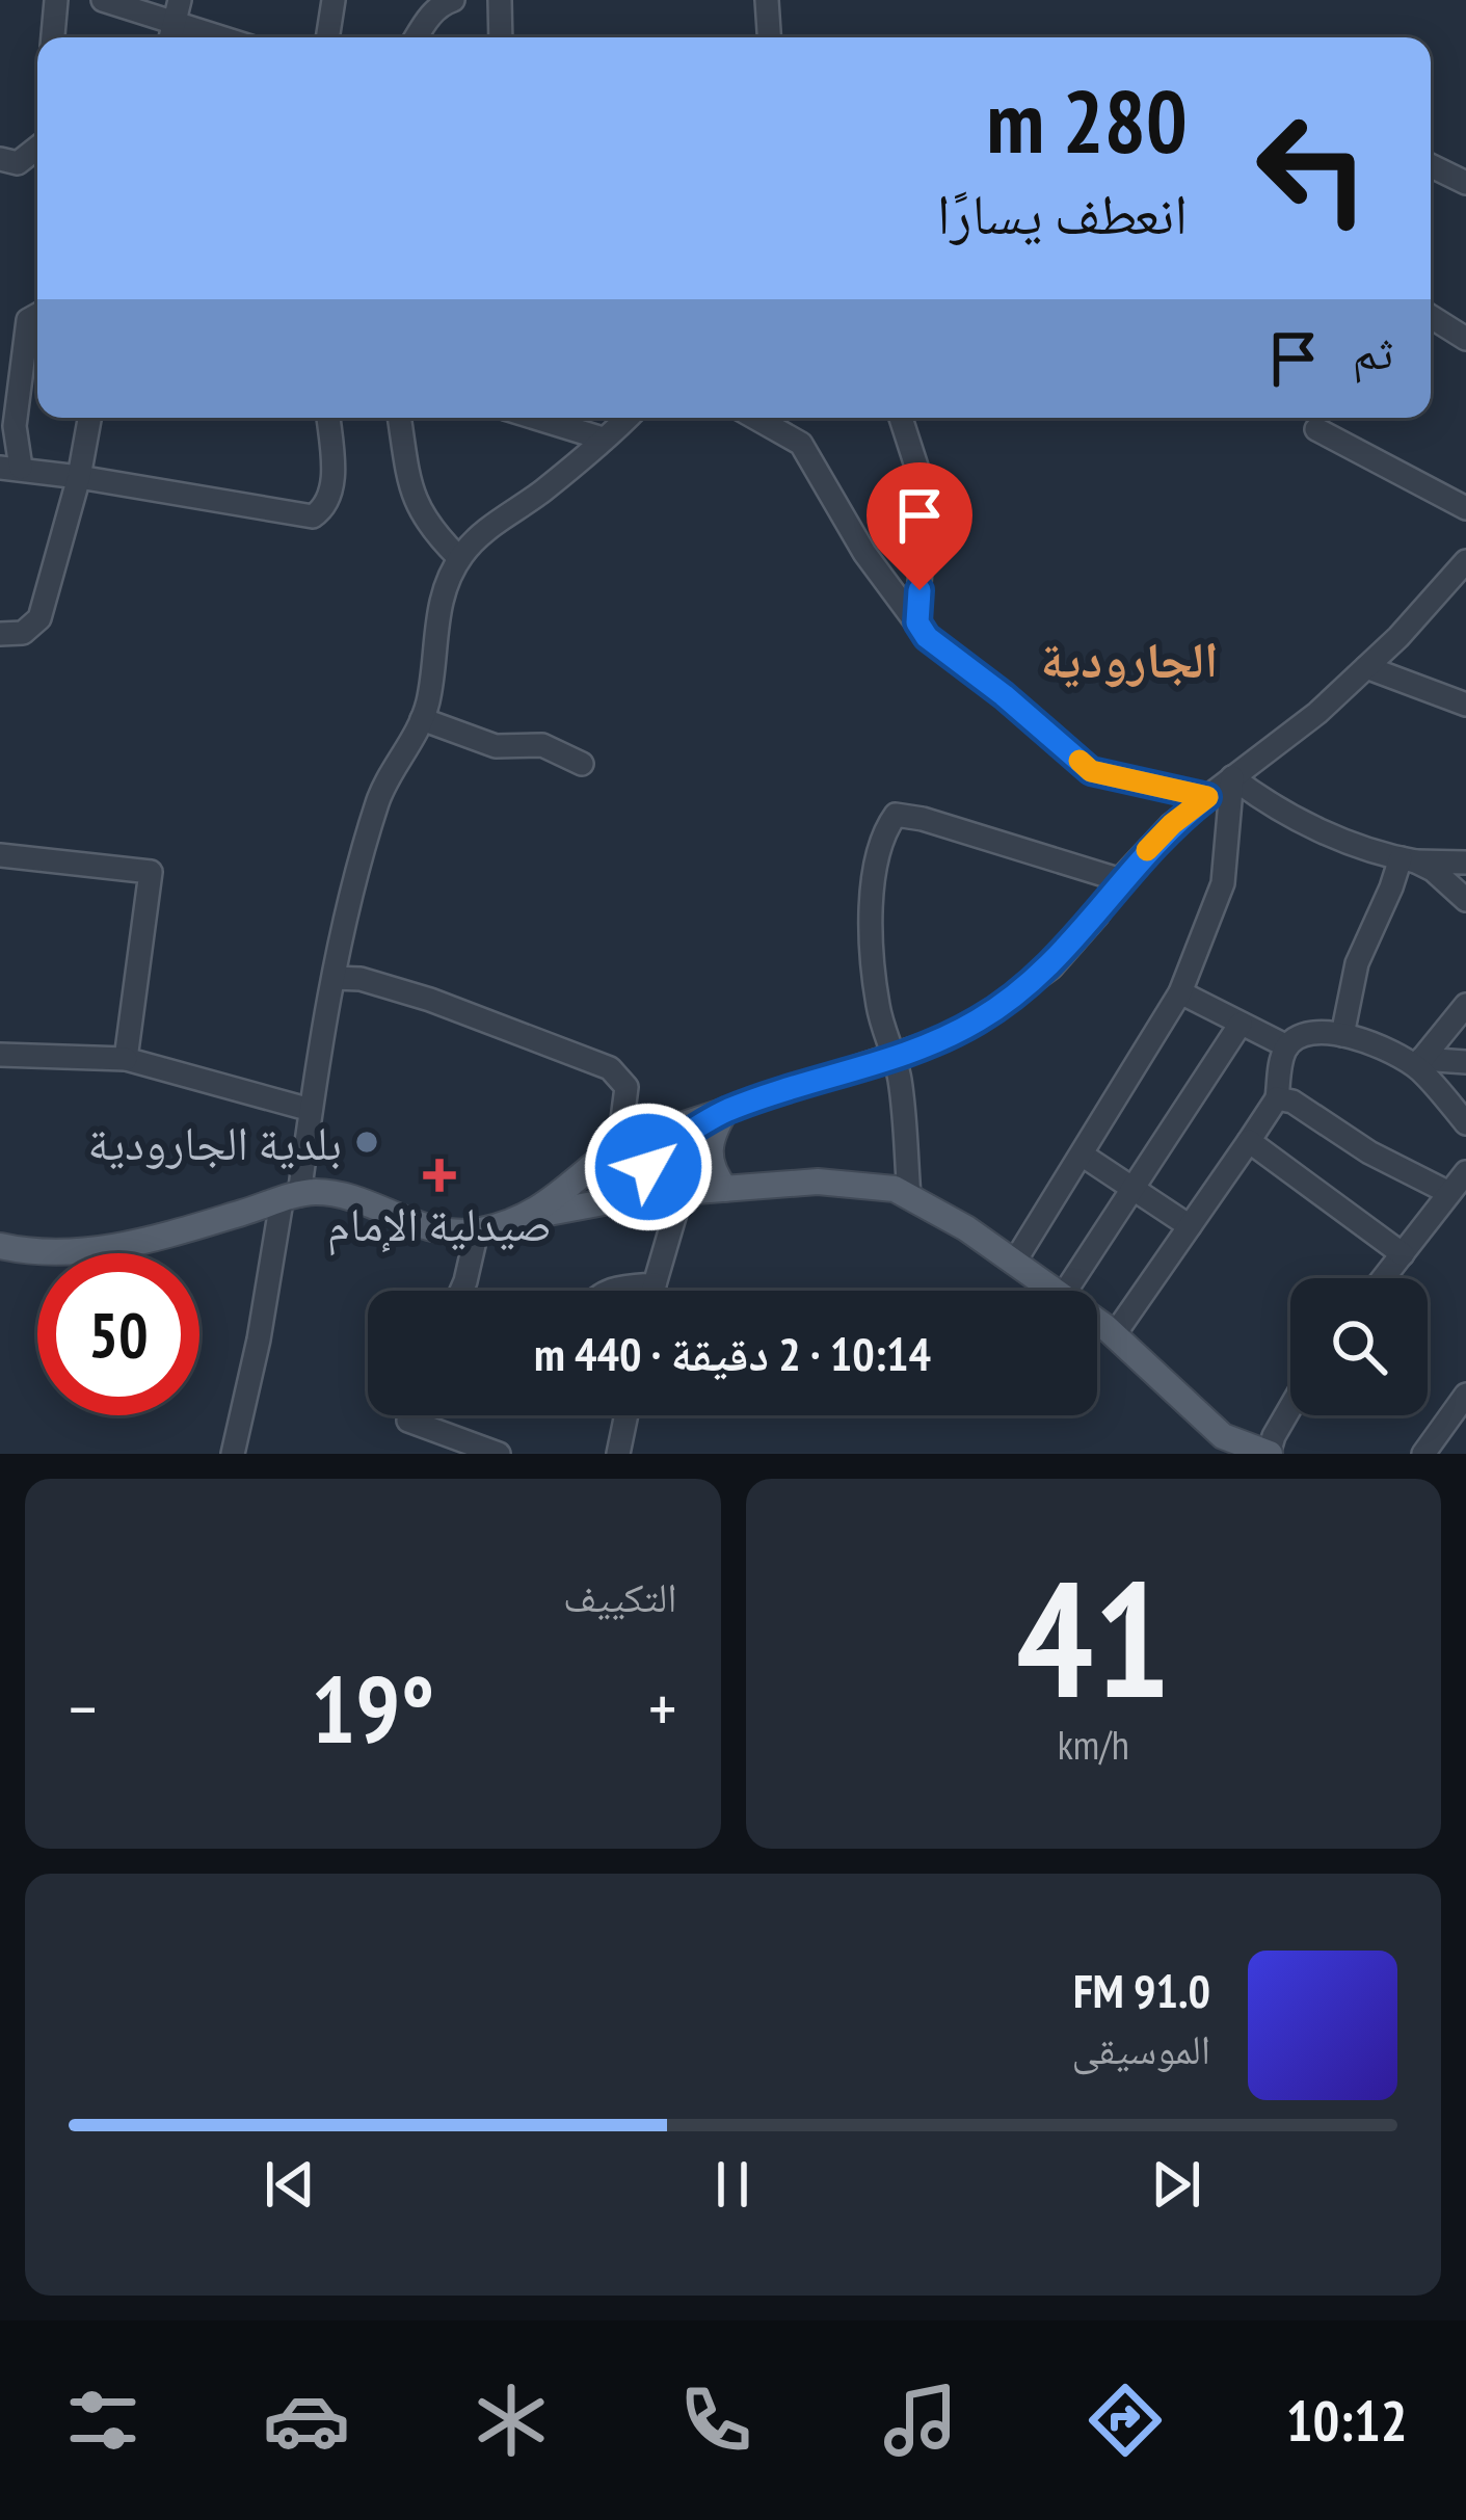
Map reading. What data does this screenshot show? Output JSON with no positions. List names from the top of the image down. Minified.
{"districts":["الجارودية"],"places":{"other":["بلدية الجارودية"],"health":["صيدلية الإمام"]},"page":{"turn":["280 m","انعطف يسارًا"],"then":"ثم","limit":"50","trip":"10:14 · 2 دقيقة · 440 m","tile":[["41","km/h"],"التكييف"],"heat":["−","19°","+"],"song":["91.0 FM","الموسيقى"],"tabs":"10:12"}}
